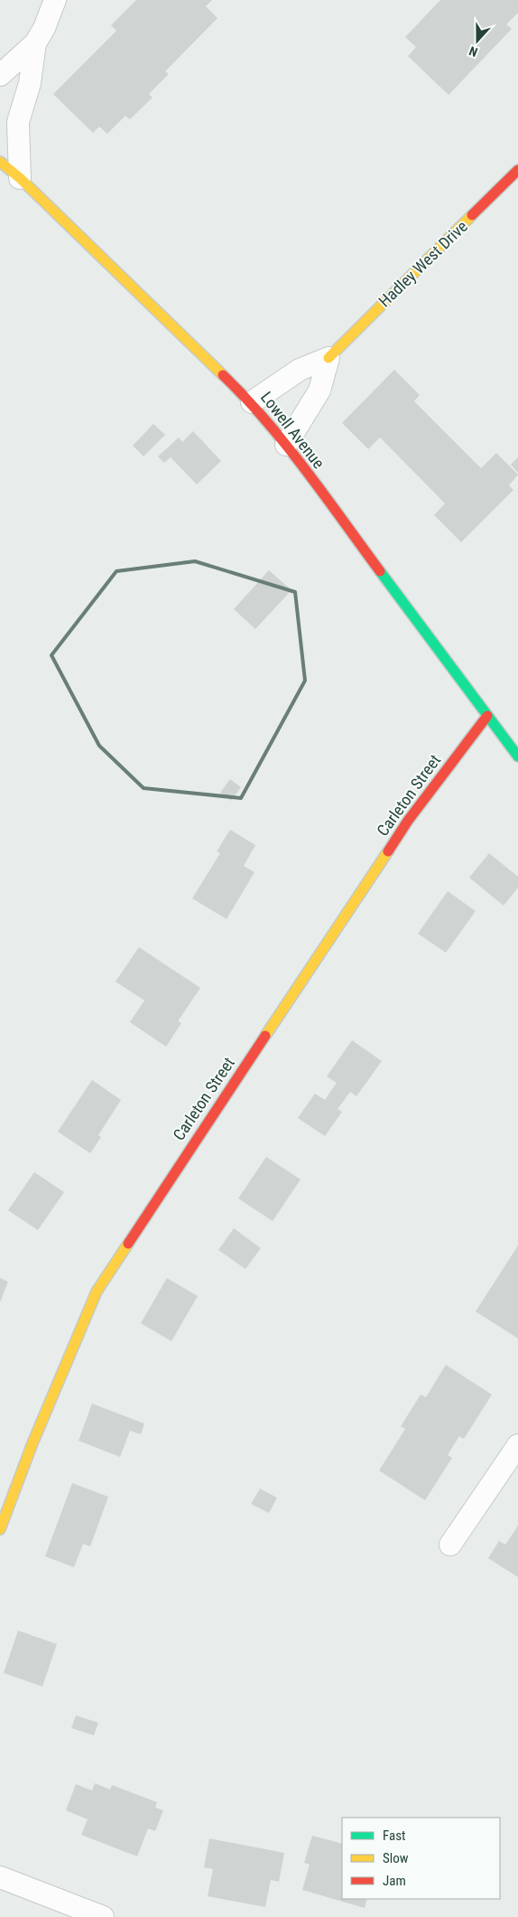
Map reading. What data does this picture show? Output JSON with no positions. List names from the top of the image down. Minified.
{"streets":{"street":["Hadley West Drive","Lowell Avenue","Carleton Street"]},"crossings":[["Hadley West Drive","Lowell Avenue"],["Lowell Avenue","Carleton Street"]],"legend":["Fast","Slow","Jam"],"north":"bottom"}
